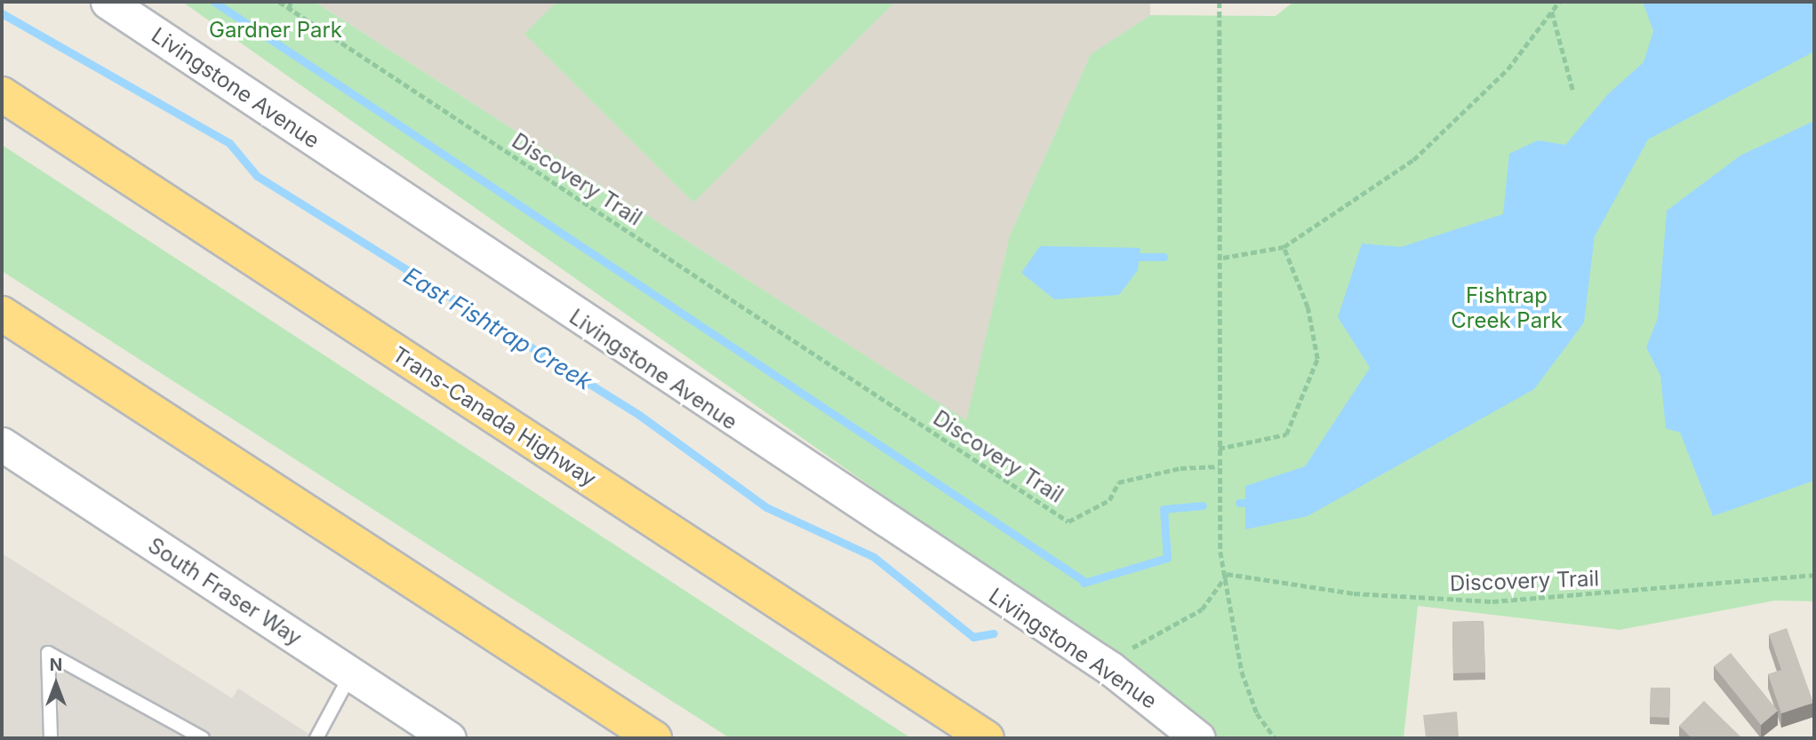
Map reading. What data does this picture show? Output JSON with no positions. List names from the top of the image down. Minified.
{"streets":{"highway":["Trans-Canada Highway"],"street":["Livingstone Avenue","South Fraser Way"],"path":["Discovery Trail"]},"water":["East Fishtrap Creek"],"parks":["Gardner Park","Fishtrap Creek Park"],"north":"top"}
